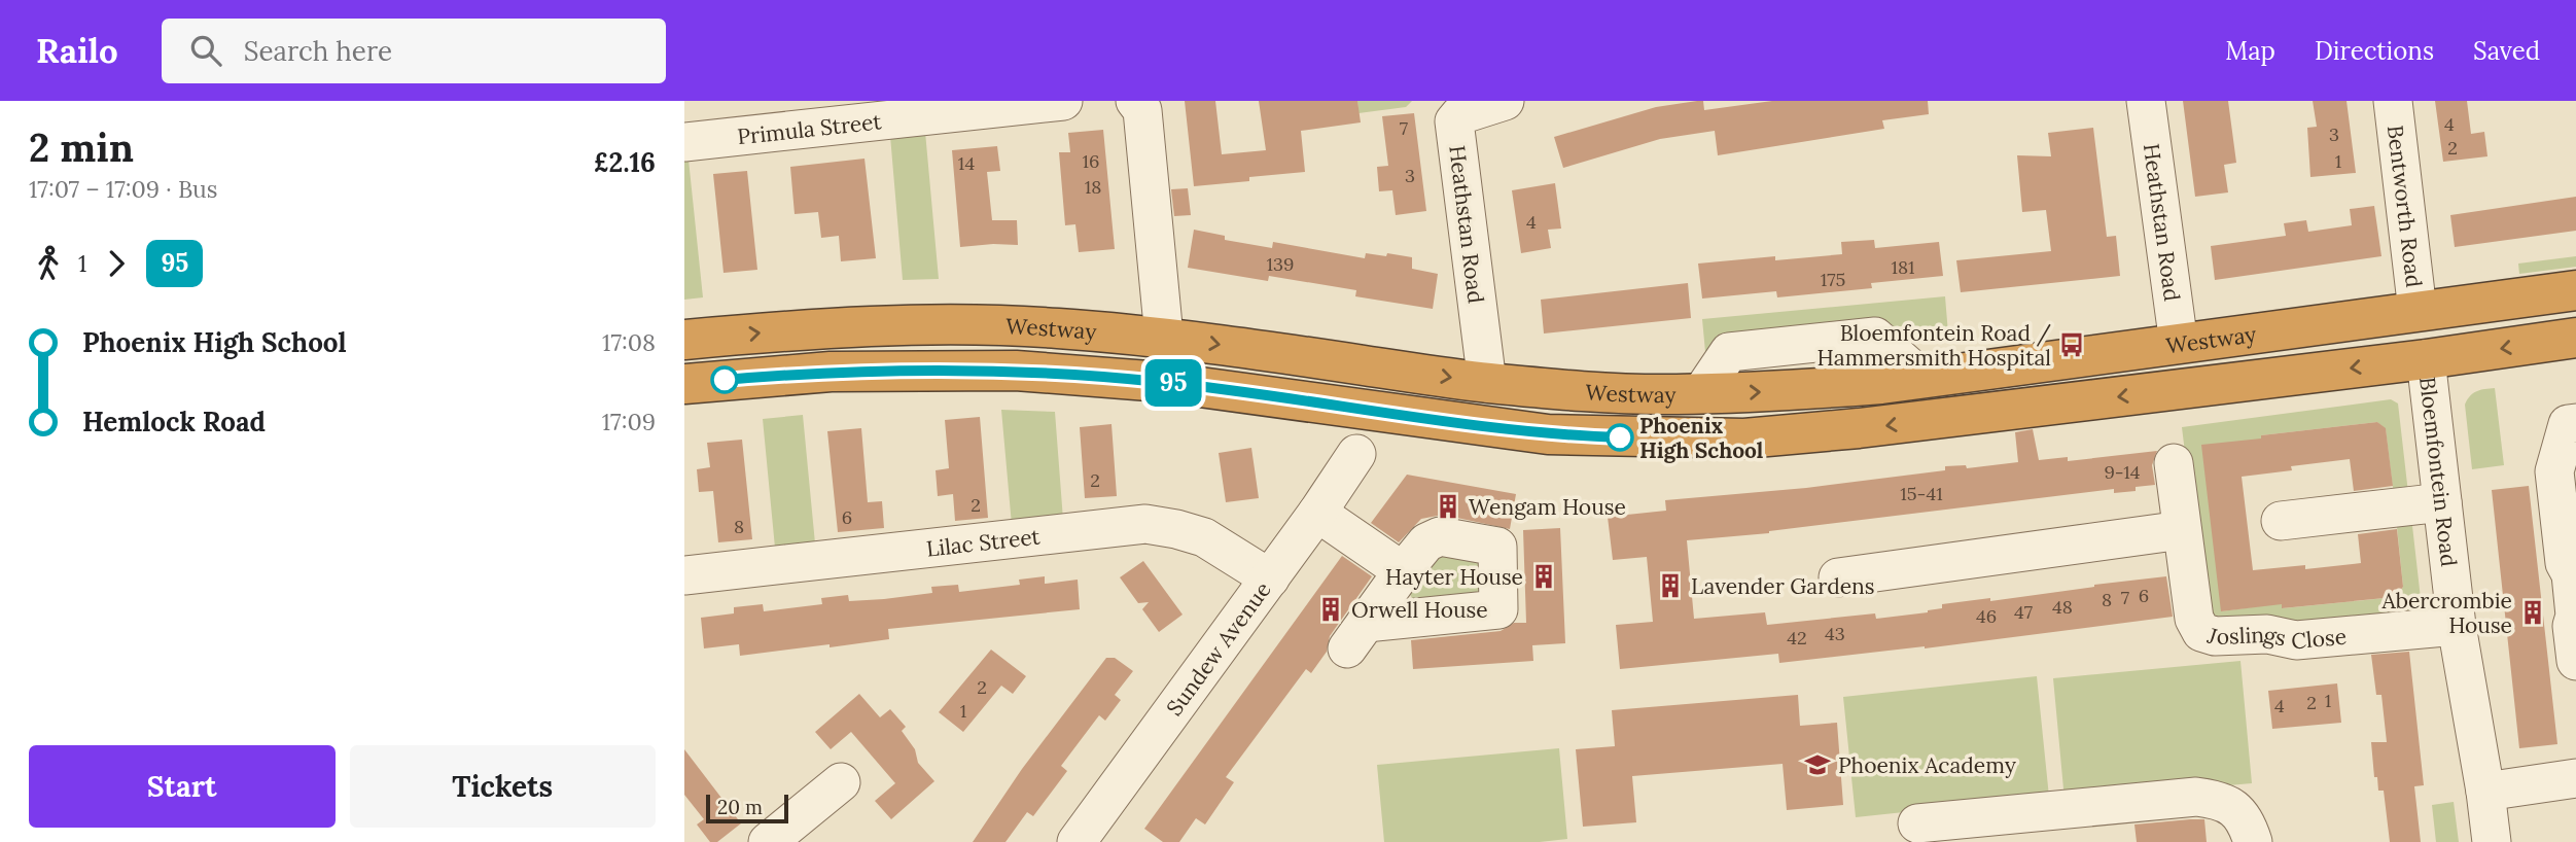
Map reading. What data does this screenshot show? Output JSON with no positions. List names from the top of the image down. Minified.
{"streets":{"highway":["Westway"],"street":["Primula Street","Bentworth Road","Heathstan Road","Bloemfontein Road","Lilac Street","Joslings Close","Sundew Avenue"]},"crossings":[["Bentworth Road","Westway"],["Heathstan Road","Westway"],["Westway","Bloemfontein Road"],["Bloemfontein Road","Joslings Close"],["Lilac Street","Sundew Avenue"]],"places":{"bus stop":["Bloemfontein Road / Hammersmith Hospital"],"other":["Phoenix High School"],"building":["Wengam House","Hayter House","Lavender Gardens","Orwell House","Abercrombie House"],"school or university":["Phoenix Academy"]},"lines":["bus line 95"],"house_numbers":["4","7","3","2","16","1","14","3","18","4","139","181","175","9-14","2","15-41","2","6","8","6","7","8","48","47","46","43","42","2","1","2","4","1"],"scale_bar":"20 m","page":{"header":"Railo","search":"Search here","nav":["Map","Directions","Saved"],"heading":["2 min","17:07 – 17:09 · Bus","£2.16"],"on_map":"95","legs":["1","95"],"list":[{"name":"Phoenix High School","value":"17:08"},{"name":"Hemlock Road","value":"17:09"}],"buttons":["Start","Tickets"],"scale":"20 m"}}
